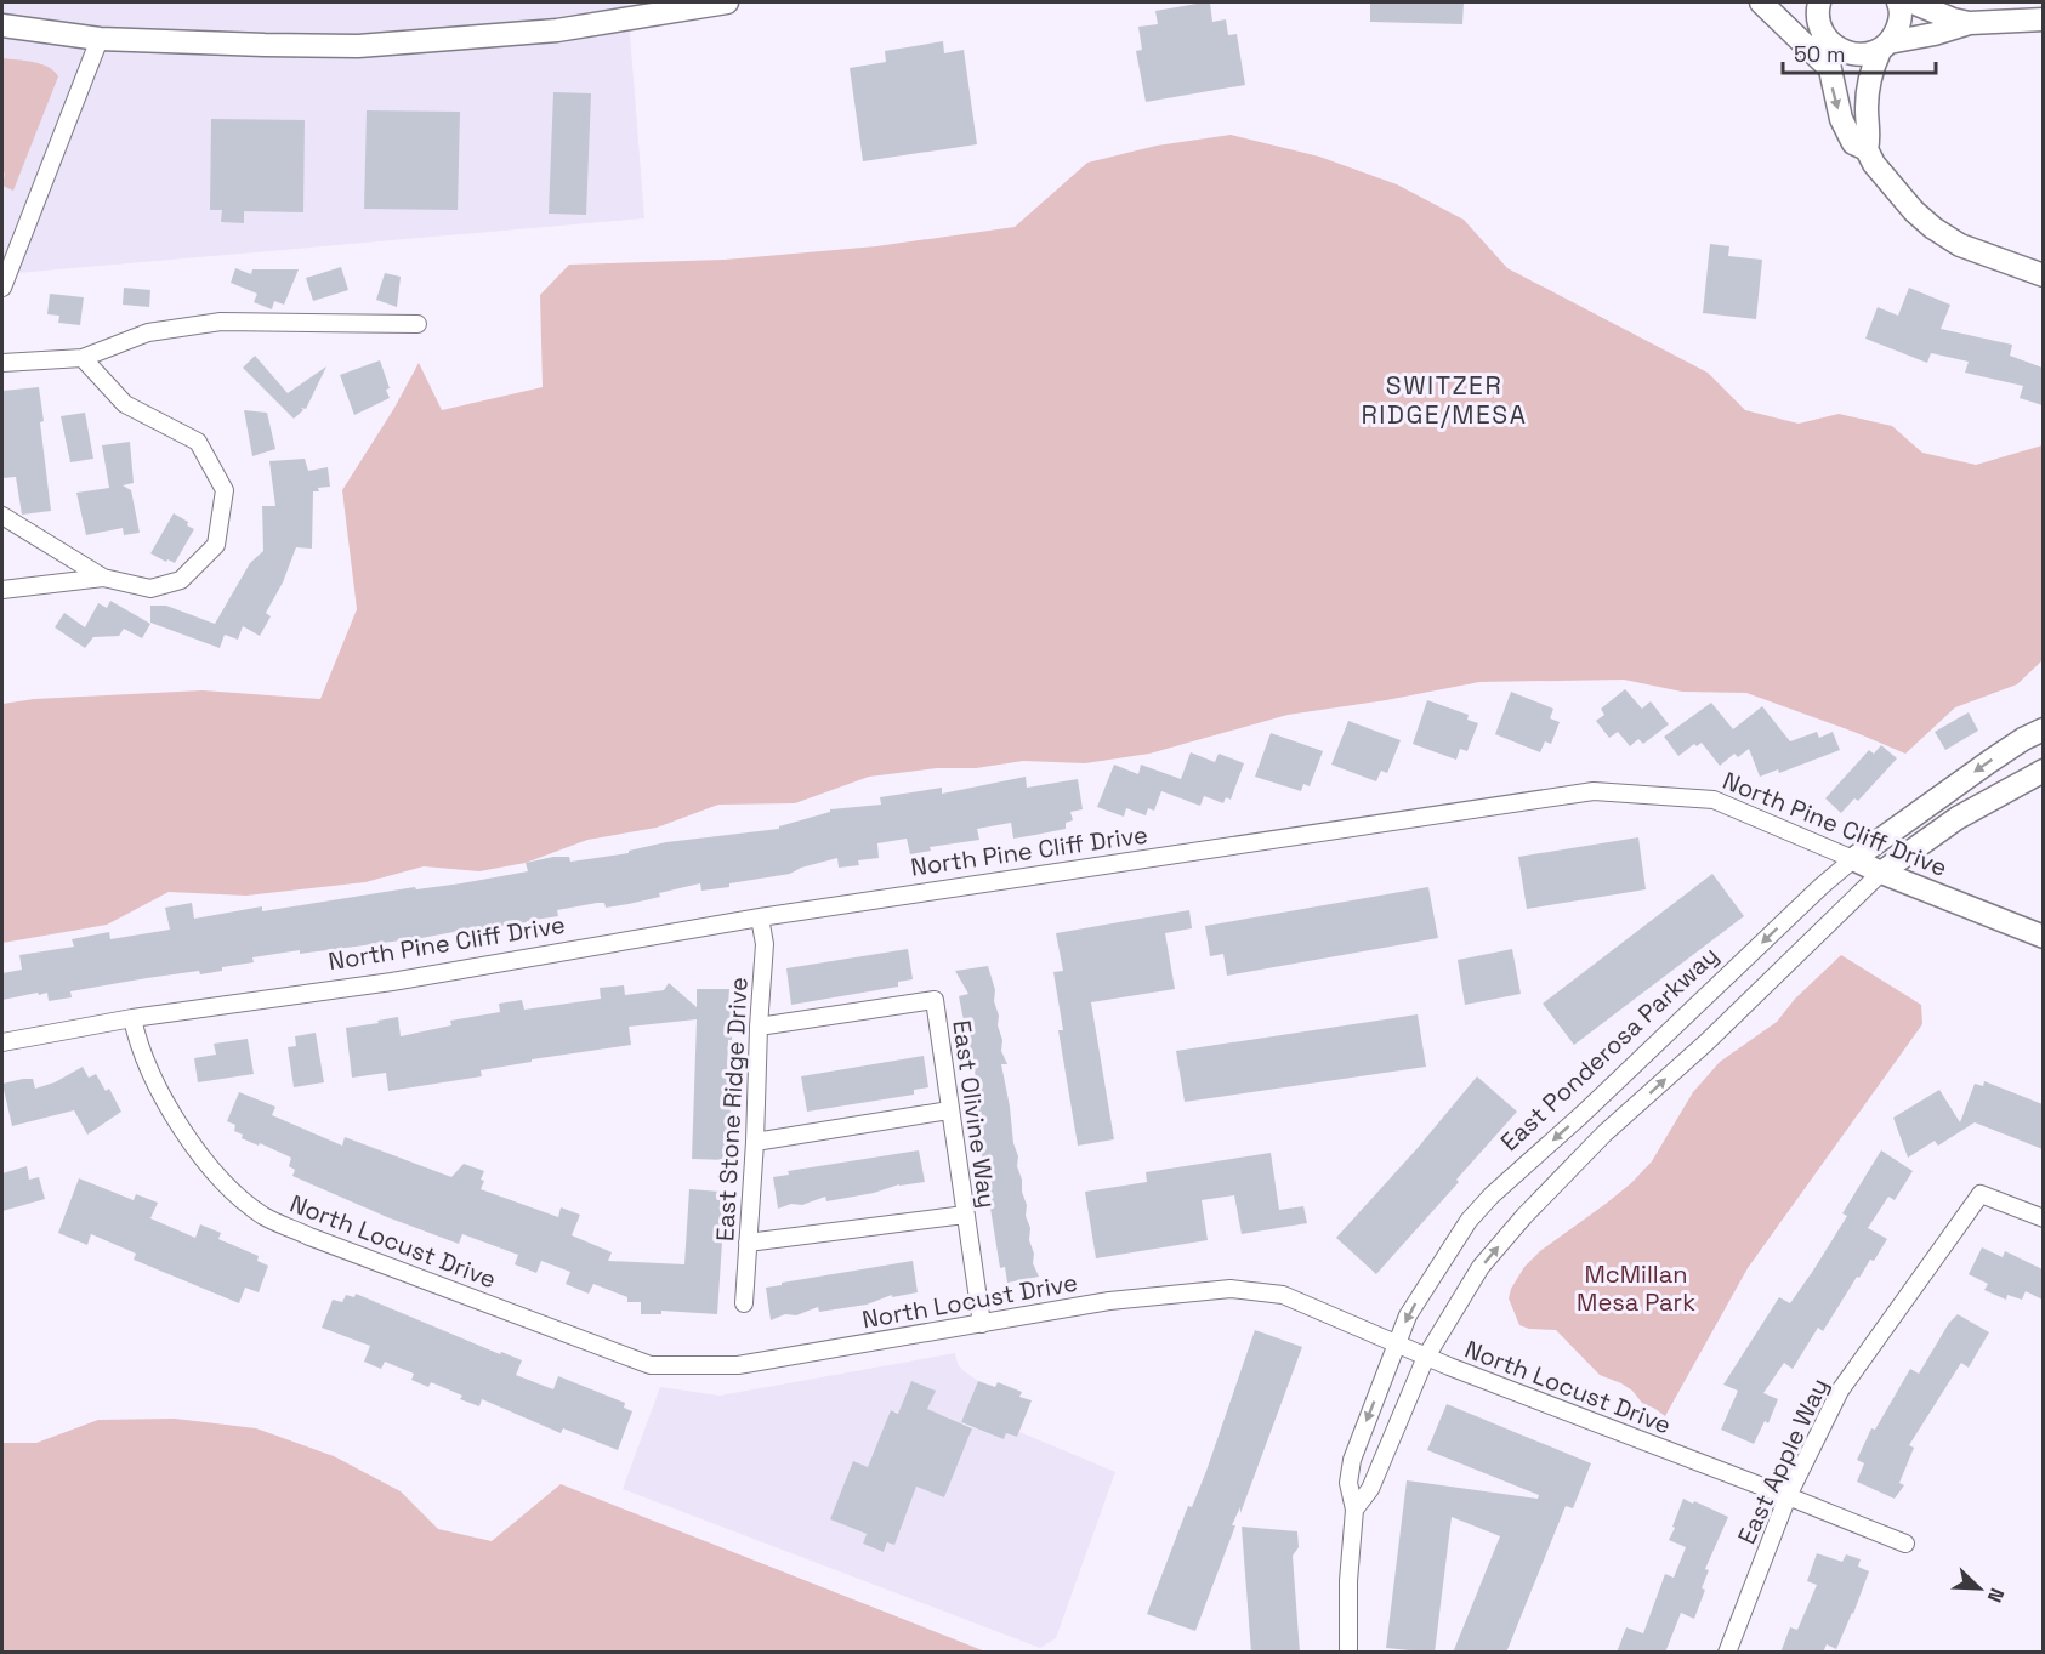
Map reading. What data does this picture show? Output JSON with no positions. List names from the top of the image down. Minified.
{"streets":{"street":["North Pine Cliff Drive","East Ponderosa Parkway","East Stone Ridge Drive","East Olivine Way","North Locust Drive","East Apple Way"]},"crossings":[["North Pine Cliff Drive","East Ponderosa Parkway"],["North Pine Cliff Drive","East Stone Ridge Drive"],["North Pine Cliff Drive","North Locust Drive"],["East Ponderosa Parkway","North Locust Drive"],["East Stone Ridge Drive","East Olivine Way"],["East Olivine Way","North Locust Drive"],["North Locust Drive","East Apple Way"]],"districts":["SWITZER RIDGE/MESA"],"parks":["McMillan Mesa Park"],"scale_bar":"50 m","north":"bottom right"}
